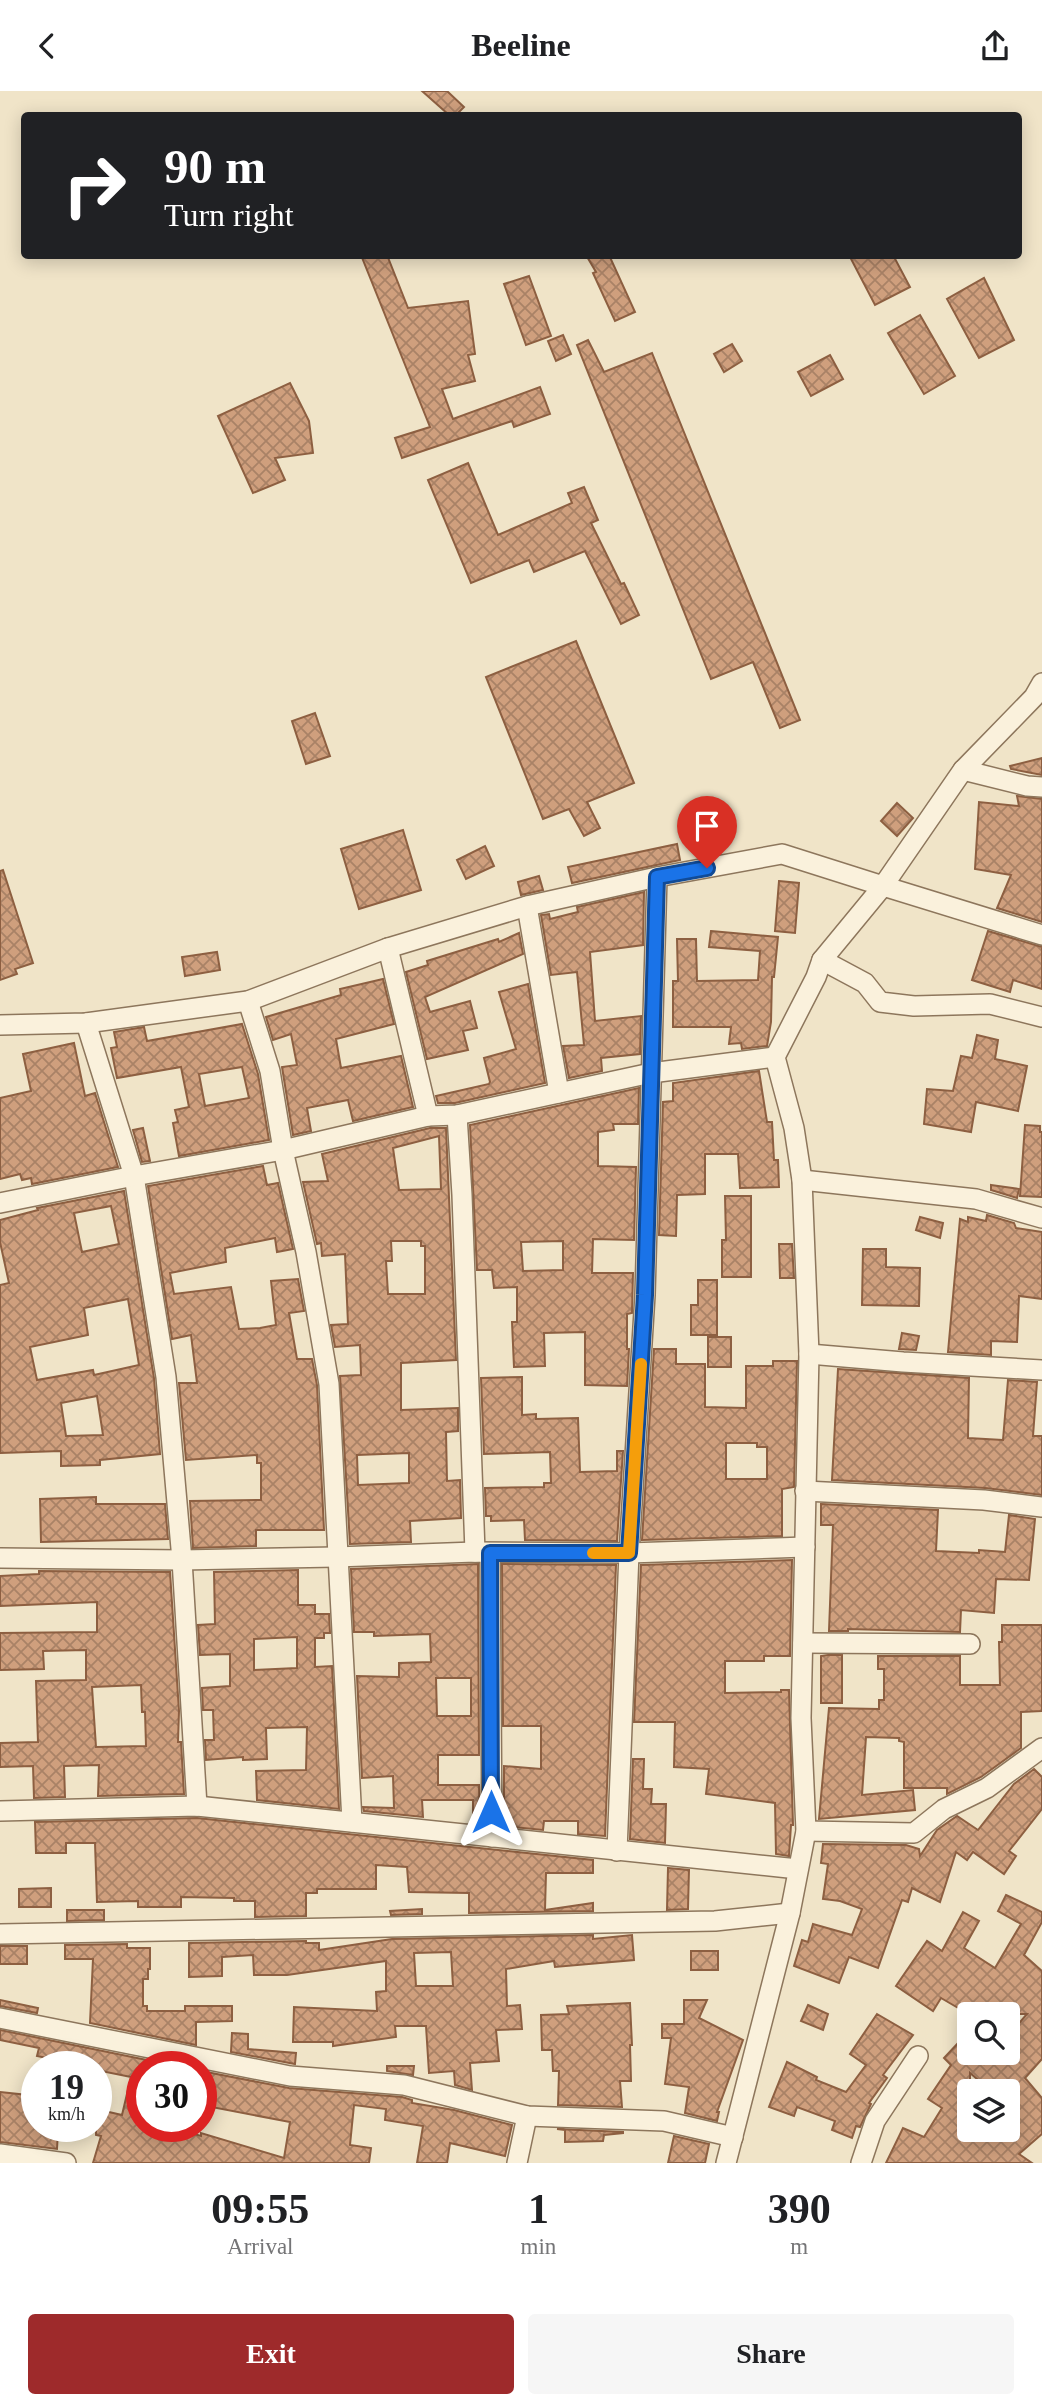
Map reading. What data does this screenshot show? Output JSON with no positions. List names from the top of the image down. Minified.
{"page":{"header":"Beeline","turn":["90 m","Turn right"],"speed":"19 km/h","limit":"30","eta":["09:55","Arrival","1","min","390","m"],"buttons":["Exit","Share"]}}
